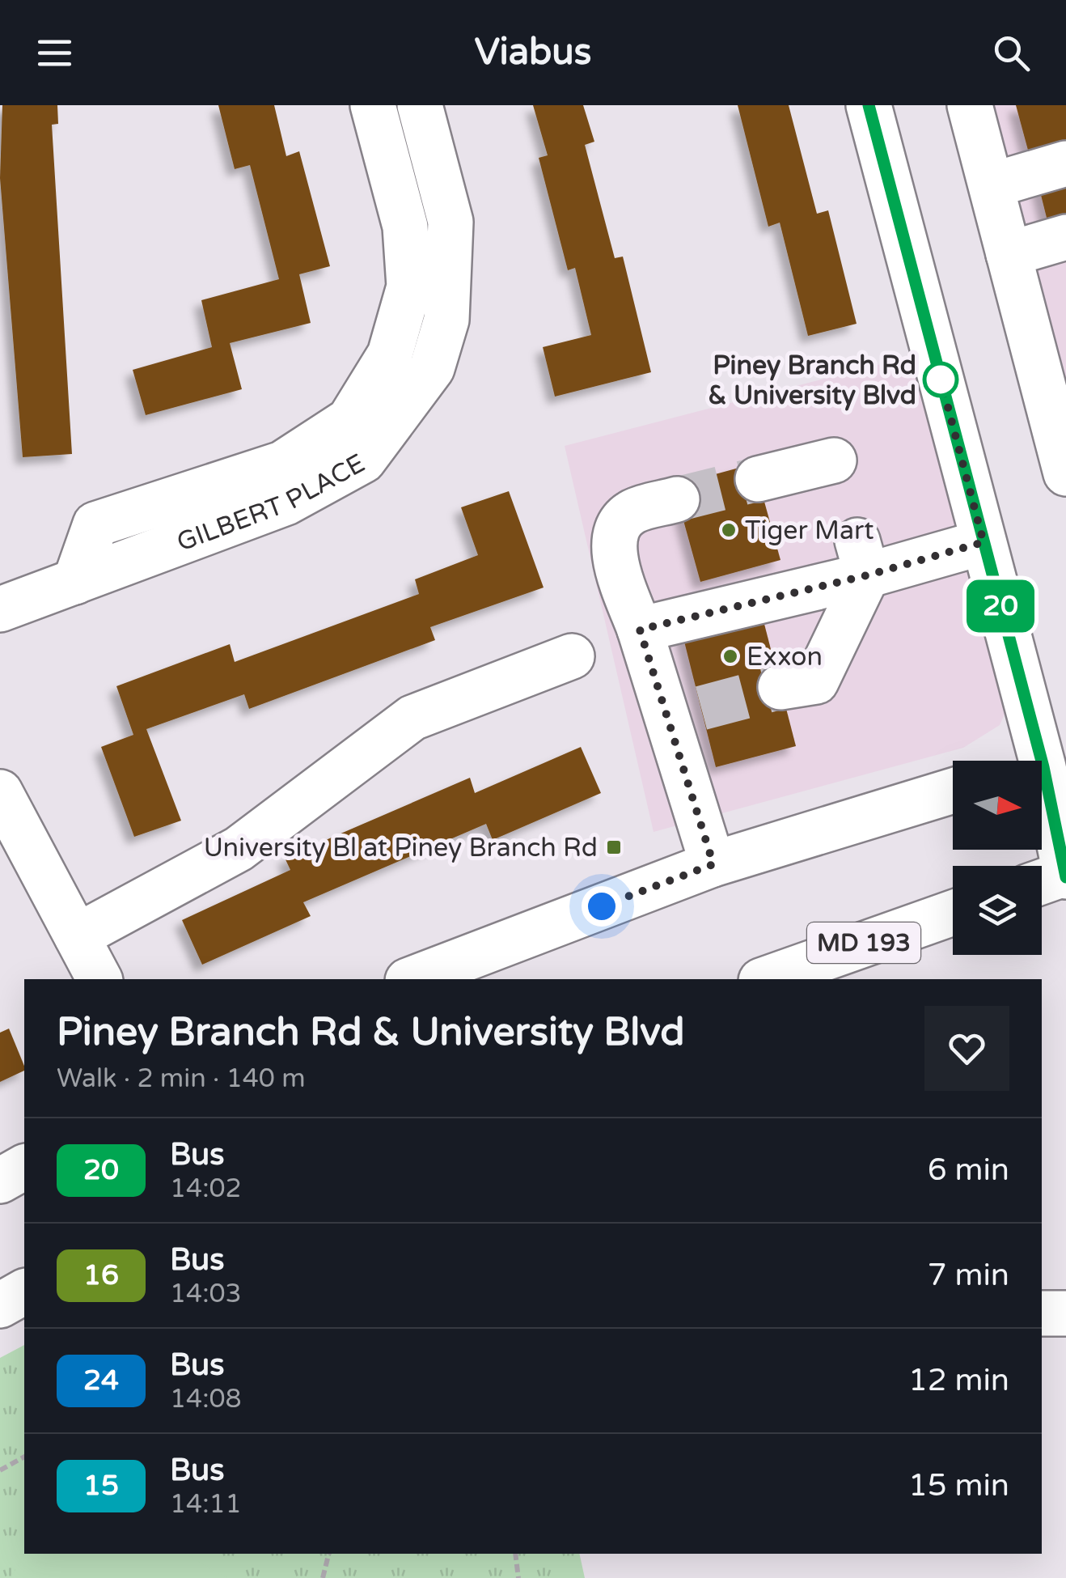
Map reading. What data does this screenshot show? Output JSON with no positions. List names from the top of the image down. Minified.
{"streets":{"main road":["GILBERT PLACE","MD 193"]},"places":{"other":["Piney Branch Rd & University Blvd","Tiger Mart","Exxon"],"transit":["University Bl at Piney Branch Rd"]},"lines":["bus line 20"],"north":"right","page":{"header":"Viabus","on_map":"20","heading":["Piney Branch Rd & University Blvd","Walk · 2 min · 140 m"],"list":[{"mark":"20","name":"Bus","note":"14:02","value":"6 min"},{"mark":"16","name":"Bus","note":"14:03","value":"7 min"},{"mark":"24","name":"Bus","note":"14:08","value":"12 min"},{"mark":"15","name":"Bus","note":"14:11","value":"15 min"}]}}
